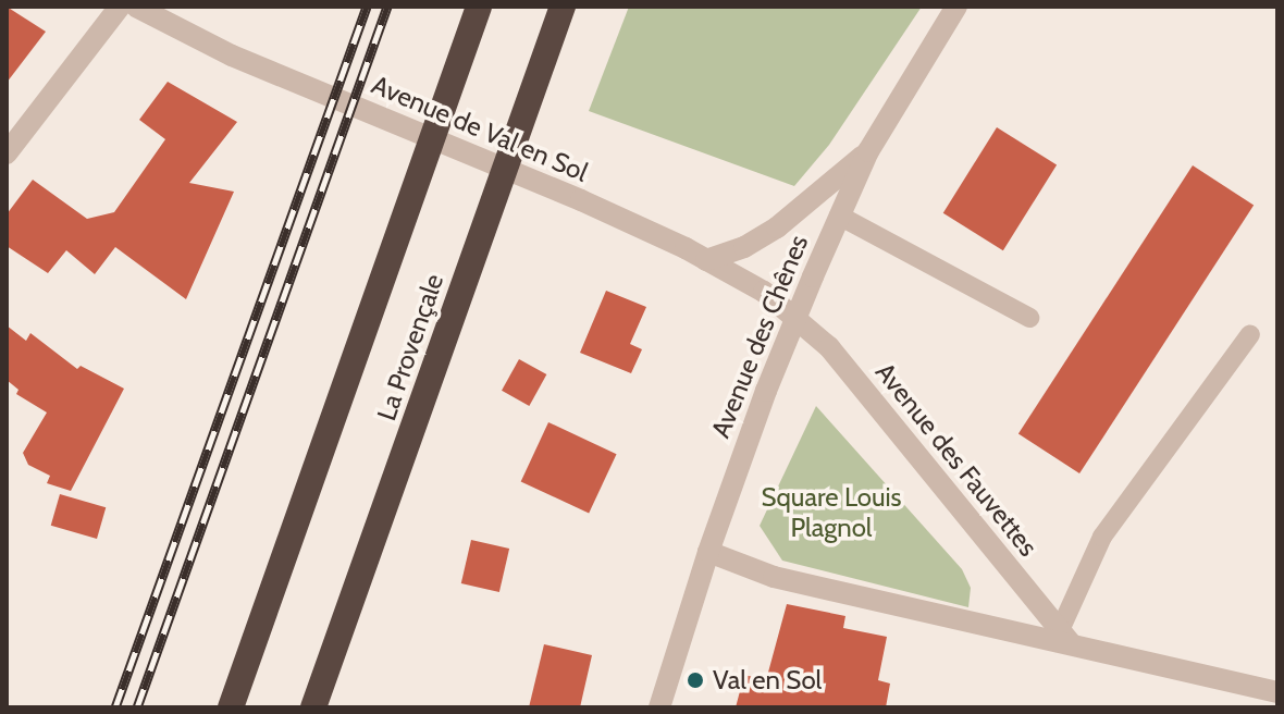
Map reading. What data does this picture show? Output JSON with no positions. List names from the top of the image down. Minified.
{"streets":{"highway":["La Provençale"],"street":["Avenue de Val en Sol","Avenue des Chênes","Avenue des Fauvettes"]},"crossings":[["Avenue de Val en Sol","Avenue des Chênes"],["Avenue de Val en Sol","Avenue des Fauvettes"],["Avenue des Chênes","Avenue des Fauvettes"]],"parks":["Square Louis Plagnol"],"places":["Val en Sol"]}
